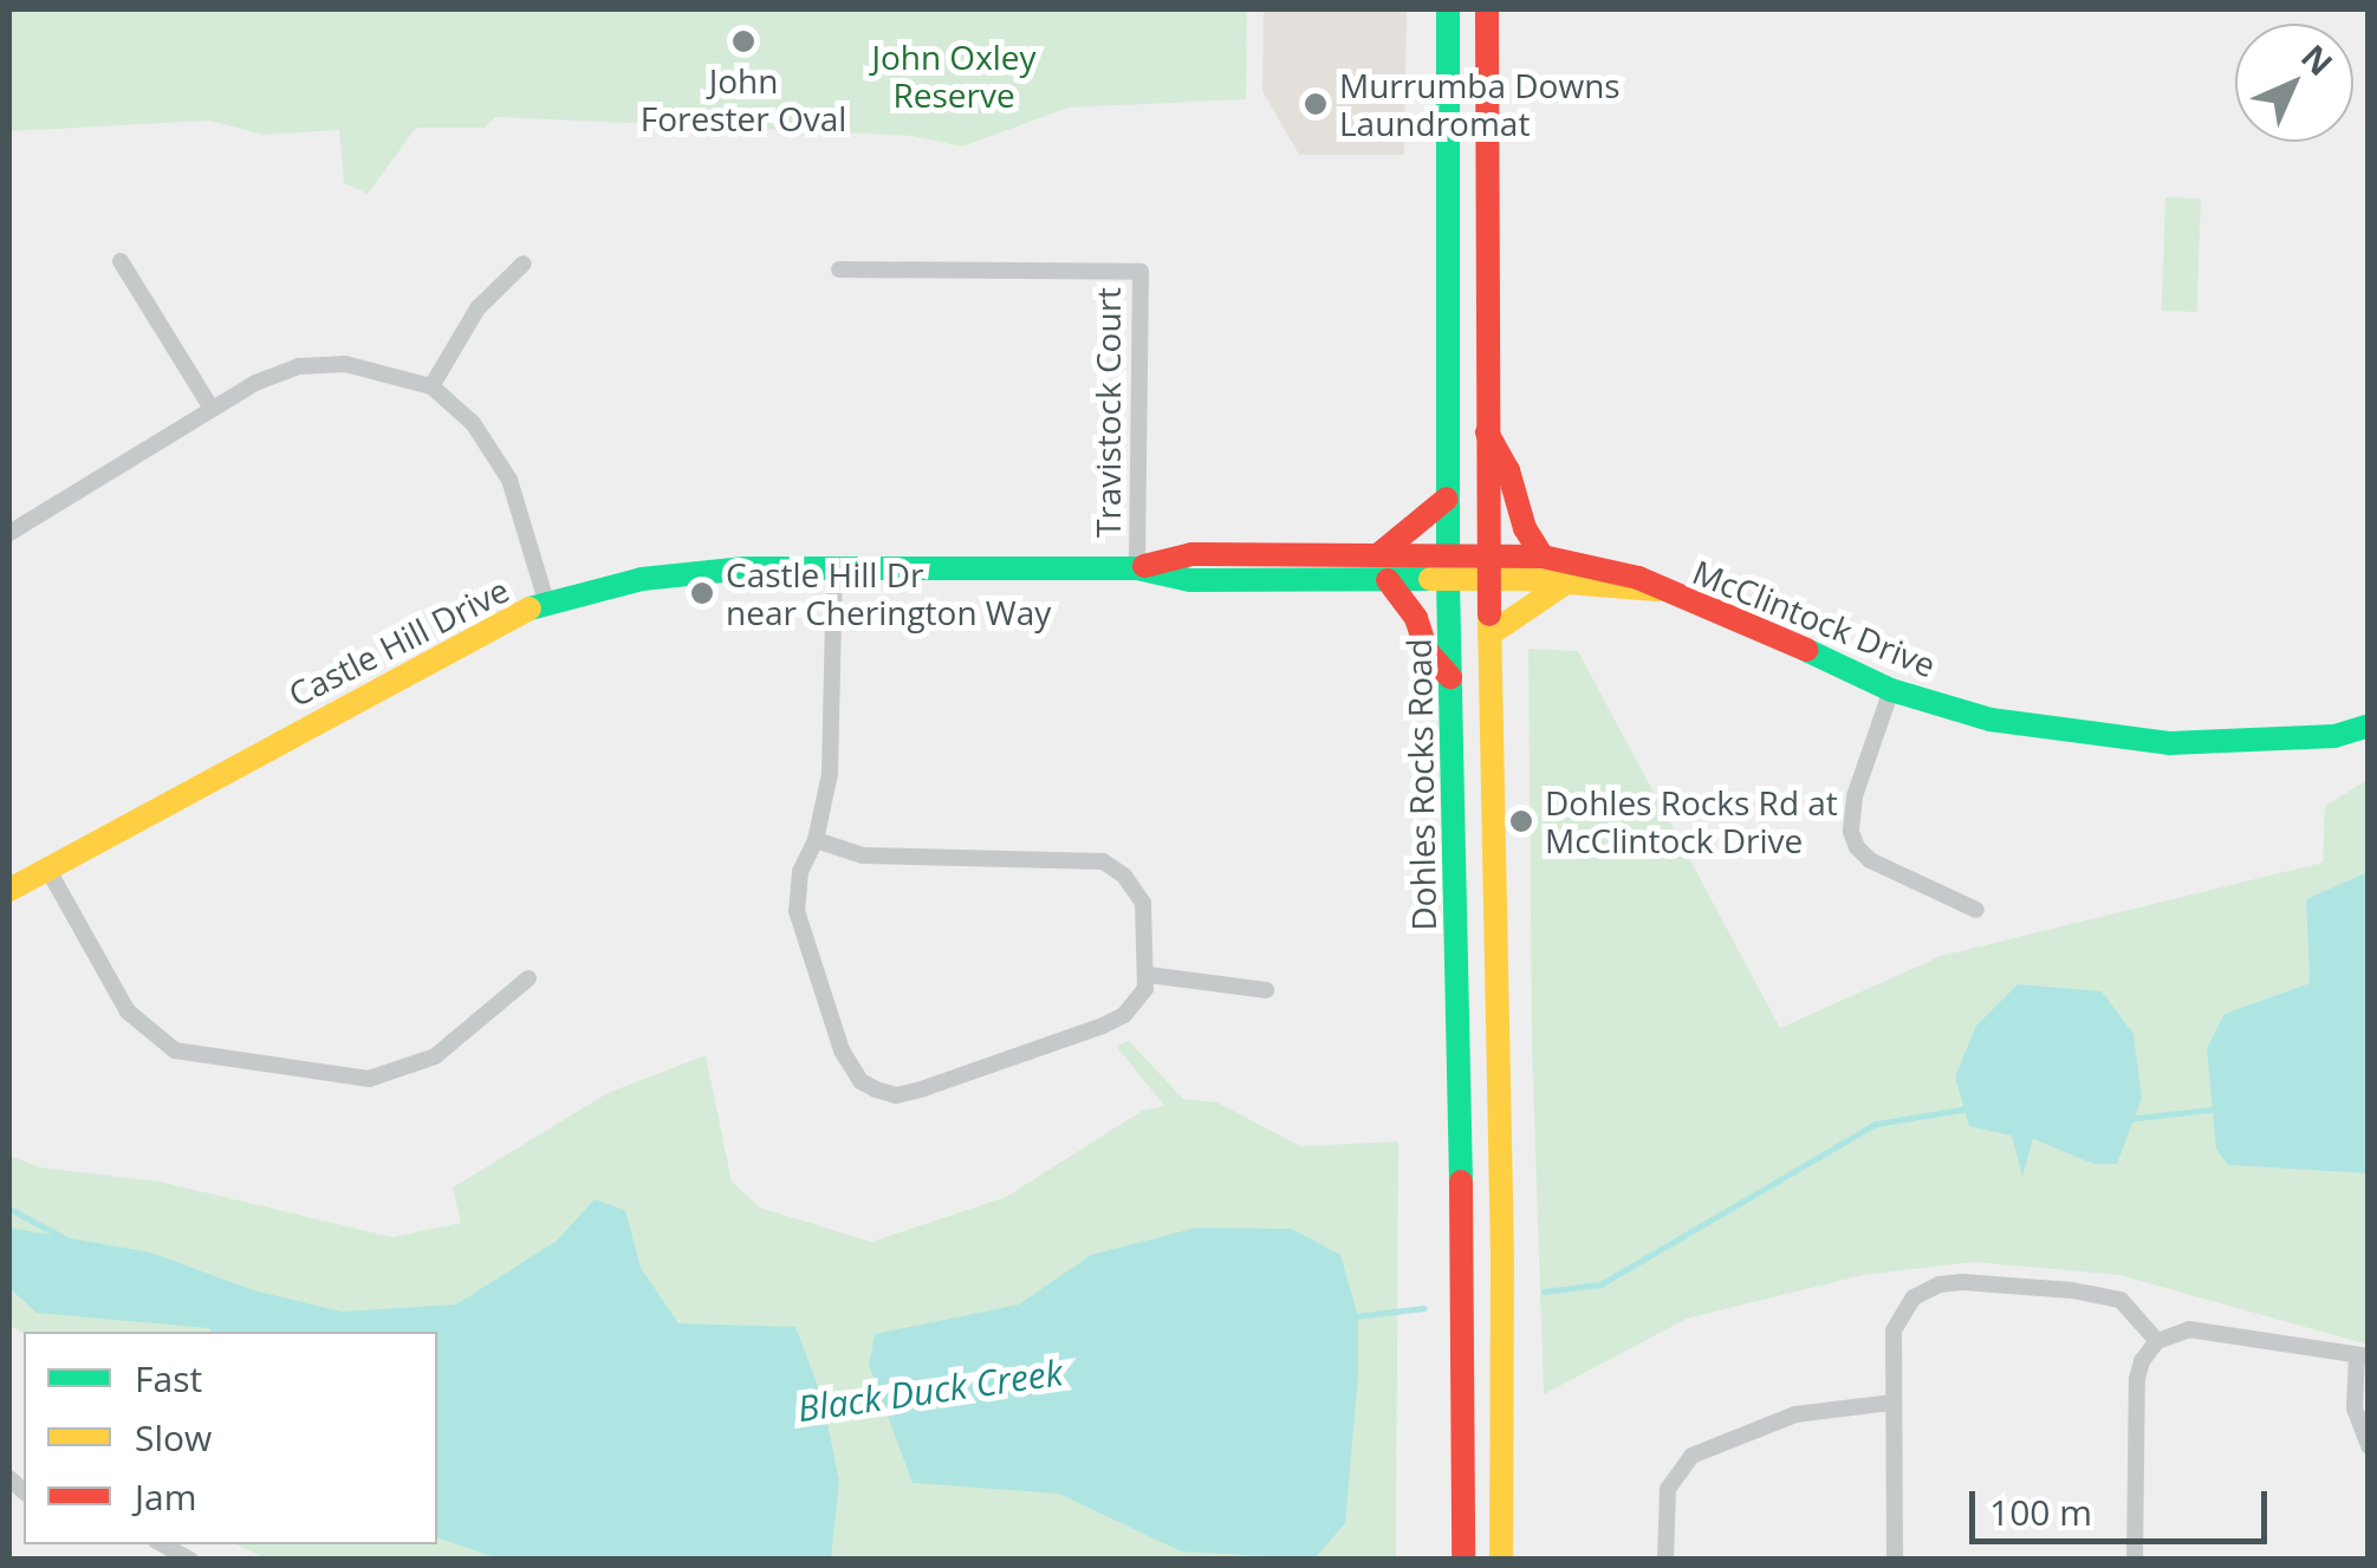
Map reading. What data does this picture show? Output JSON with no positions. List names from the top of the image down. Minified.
{"streets":{"main road":["McClintock Drive","Castle Hill Drive","Dohles Rocks Road"],"street":["Travistock Court"]},"crossings":[["Travistock Court","Castle Hill Drive"],["McClintock Drive","Castle Hill Drive"],["McClintock Drive","Dohles Rocks Road"],["Castle Hill Drive","Dohles Rocks Road"]],"water":["Black Duck Creek"],"parks":["John Oxley Reserve"],"places":["John Forester Oval","Murrumba Downs Laundromat","Castle Hill Dr near Cherington Way","Dohles Rocks Rd at McClintock Drive"],"legend":["Fast","Slow","Jam"],"scale_bar":"100 m","north":"top right"}
